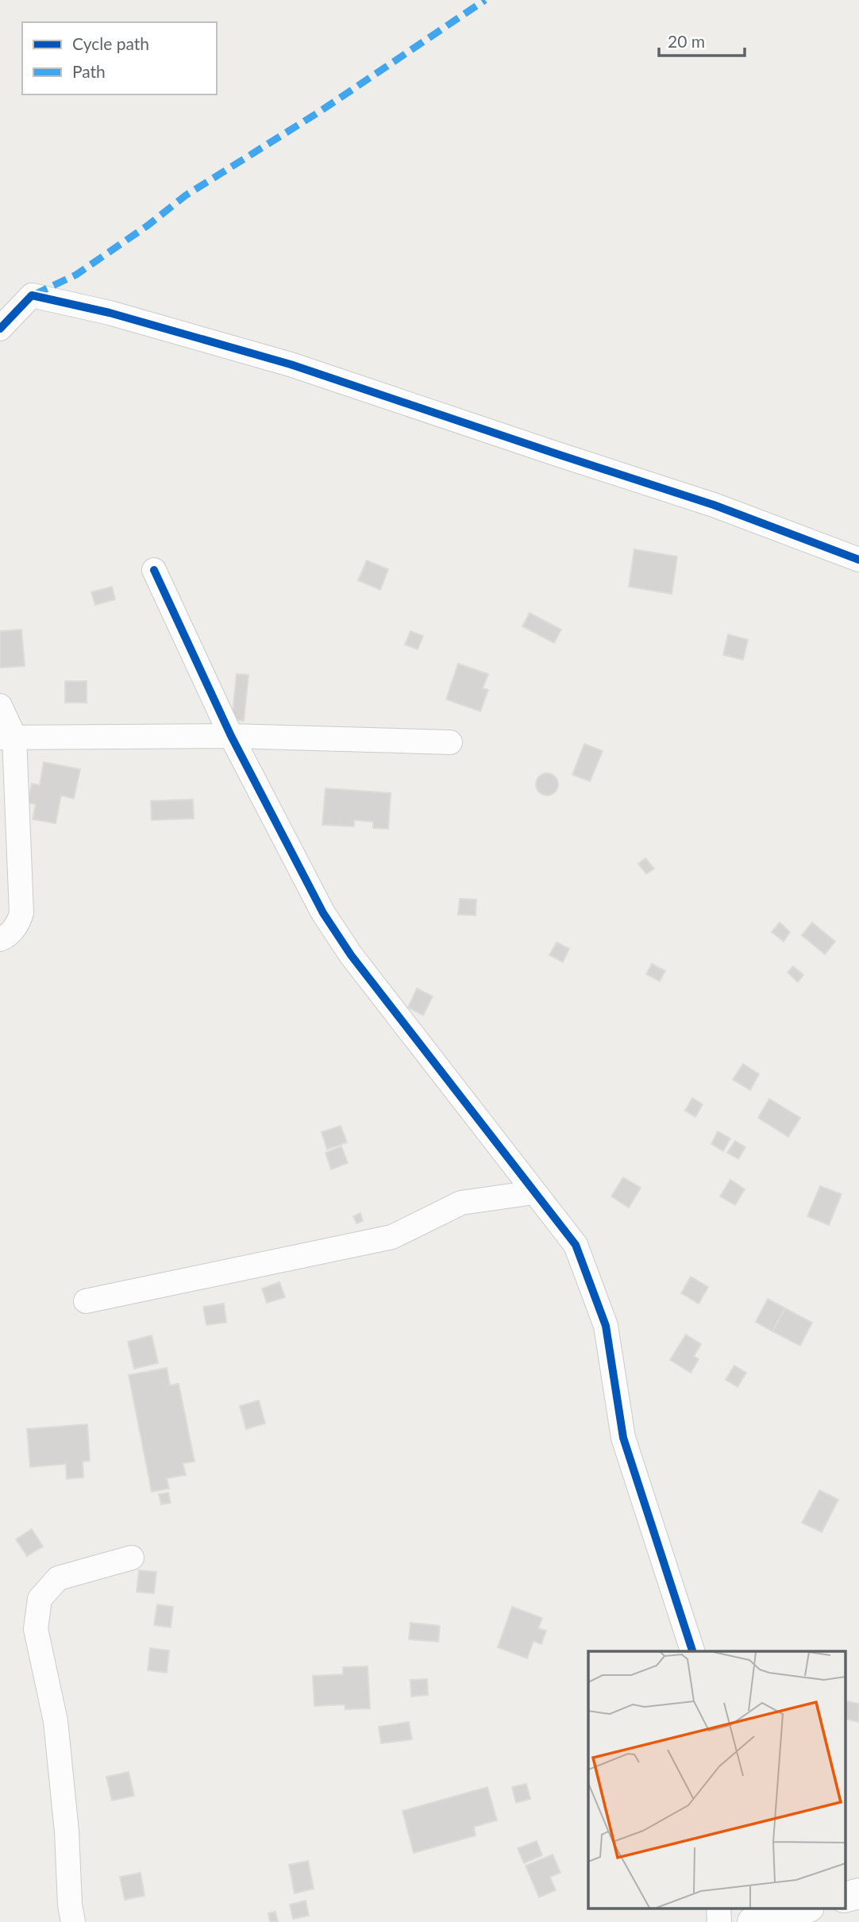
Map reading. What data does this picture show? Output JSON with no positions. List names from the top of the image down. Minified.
{"legend":["Cycle path","Path"],"scale_bar":"20 m"}
